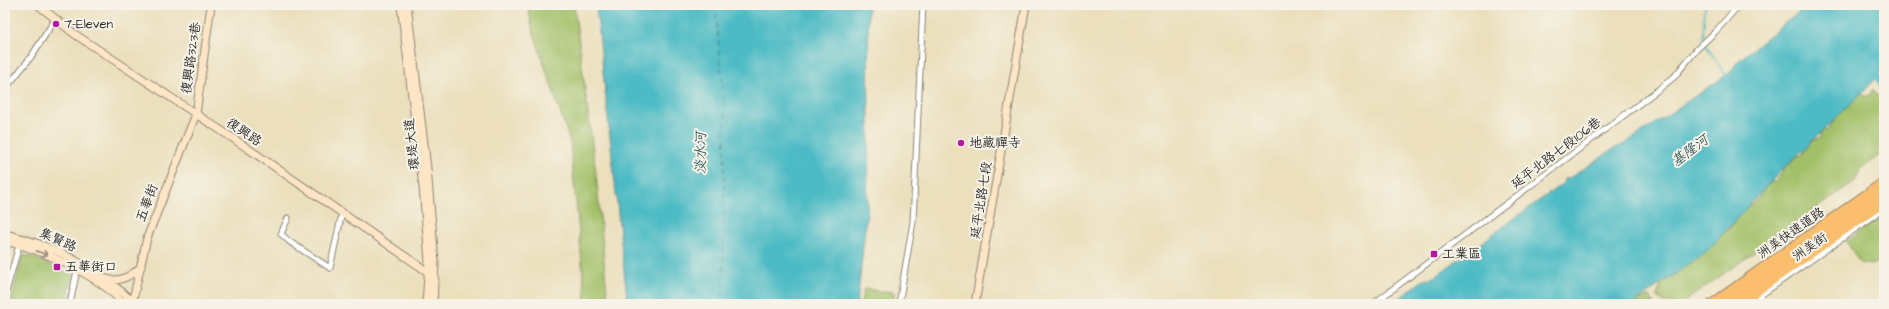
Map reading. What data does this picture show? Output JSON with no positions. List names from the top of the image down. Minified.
{"streets":{"highway":["洲美快速道路"],"street":["復興路323巷","復興路","環堤大道","延平北路七段106巷","延平北路七段","五華街","集賢路","洲美街"]},"crossings":[["復興路323巷","復興路"],["復興路323巷","五華街"],["復興路","環堤大道"],["復興路","五華街"],["五華街","集賢路"]],"water":["基隆河","淡水河"],"places":{"other":["7-Eleven","地藏禪寺"],"transit":["工業區","五華街口"]}}
